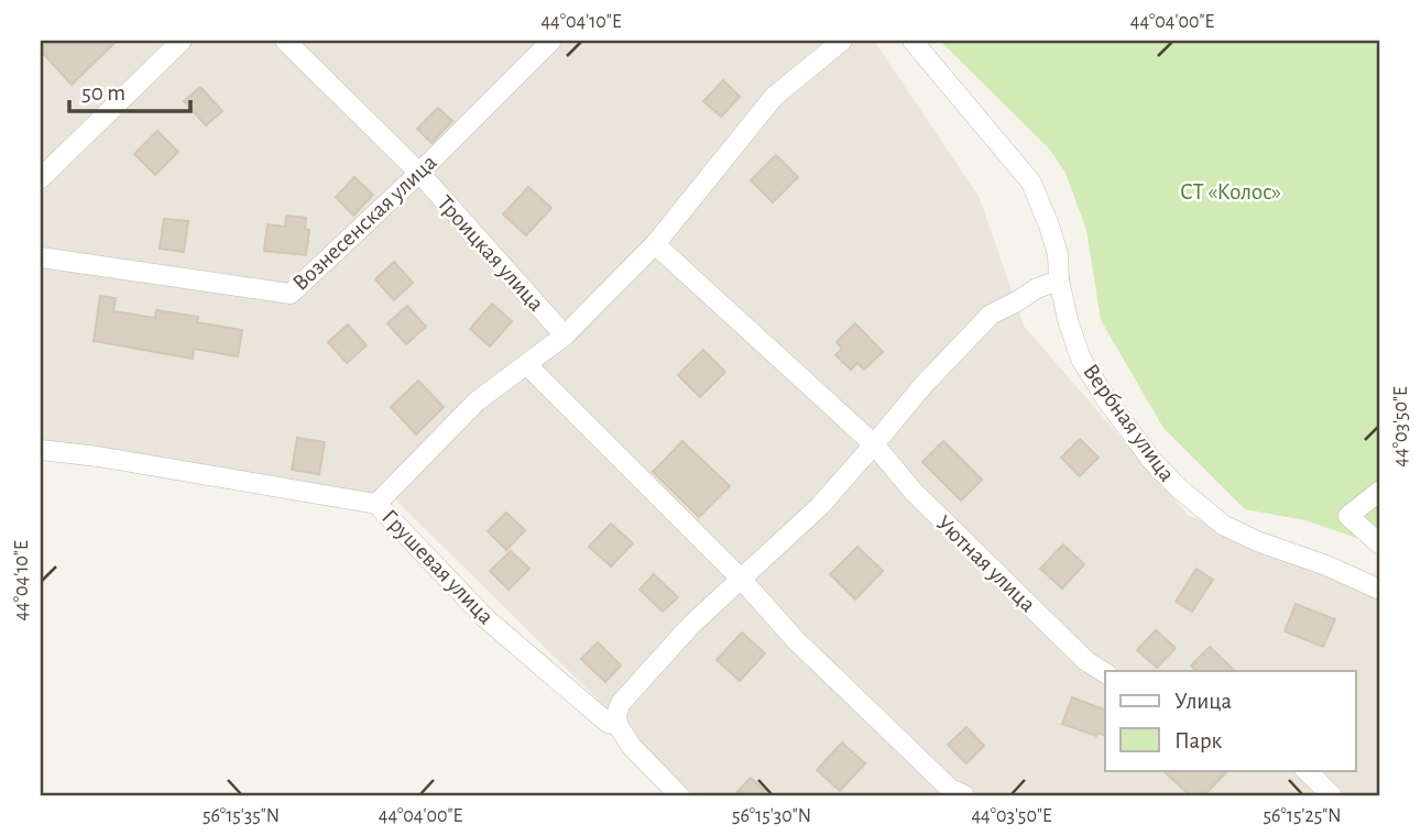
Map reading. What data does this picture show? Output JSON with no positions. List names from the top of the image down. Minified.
{"streets":{"street":["Вознесенская улица","Троицкая улица","Вербная улица","Уютная улица","Грушевая улица"]},"crossings":[["Вознесенская улица","Троицкая улица"]],"parks":["СТ «Колос»"],"legend":["Улица","Парк"],"scale_bar":"50 m","coordinates":["44°04'10\"E","44°04'00\"E","44°03'50\"E","56°15'35\"N","56°15'30\"N","56°15'25\"N"]}
